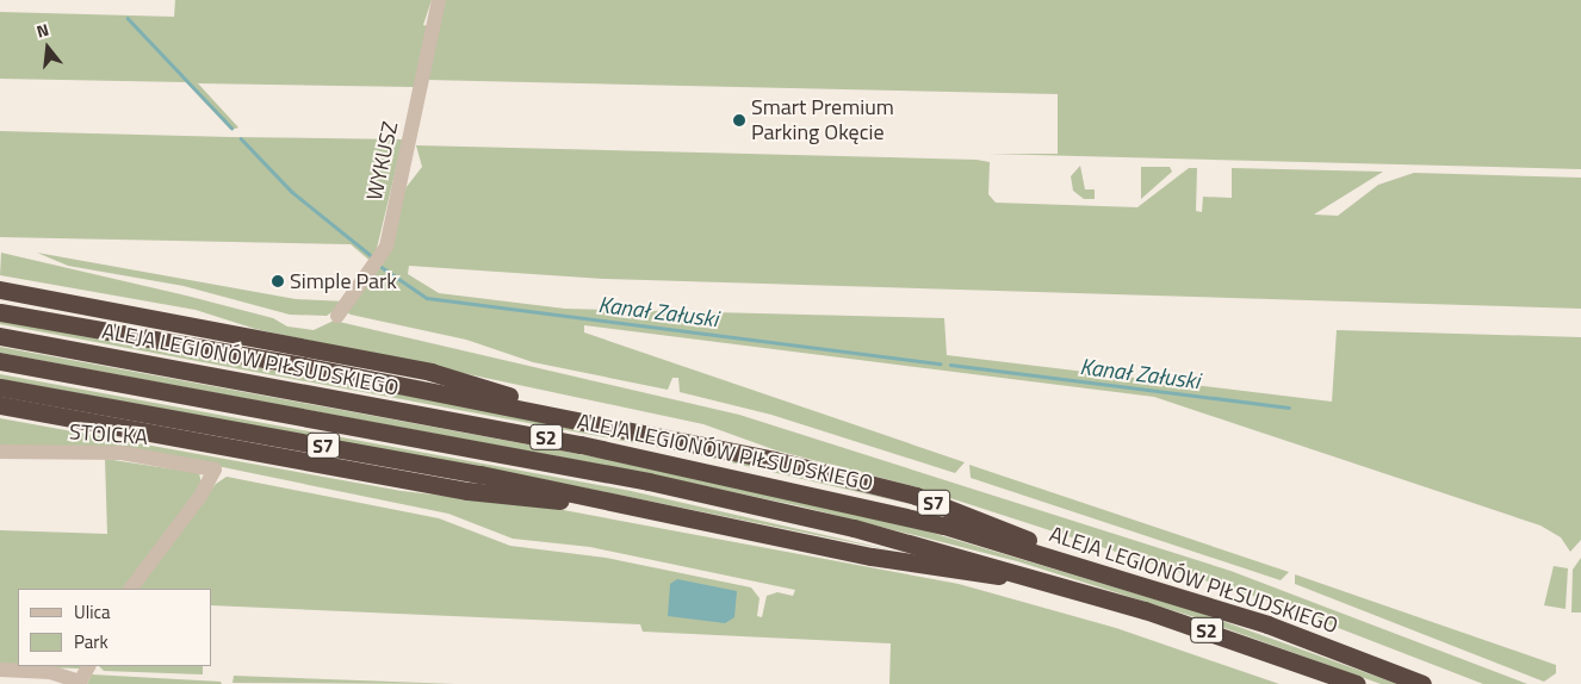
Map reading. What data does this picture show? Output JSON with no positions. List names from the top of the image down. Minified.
{"streets":{"highway":["ALEJA LEGIONÓW PIŁSUDSKIEGO","S2","S7"],"street":["WYKUSZ","STOICKA"]},"crossings":[["ALEJA LEGIONÓW PIŁSUDSKIEGO","S7"]],"water":["Kanał Załuski"],"places":["Smart Premium Parking Okęcie","Simple Park"],"legend":["Ulica","Park"],"north":"top"}
